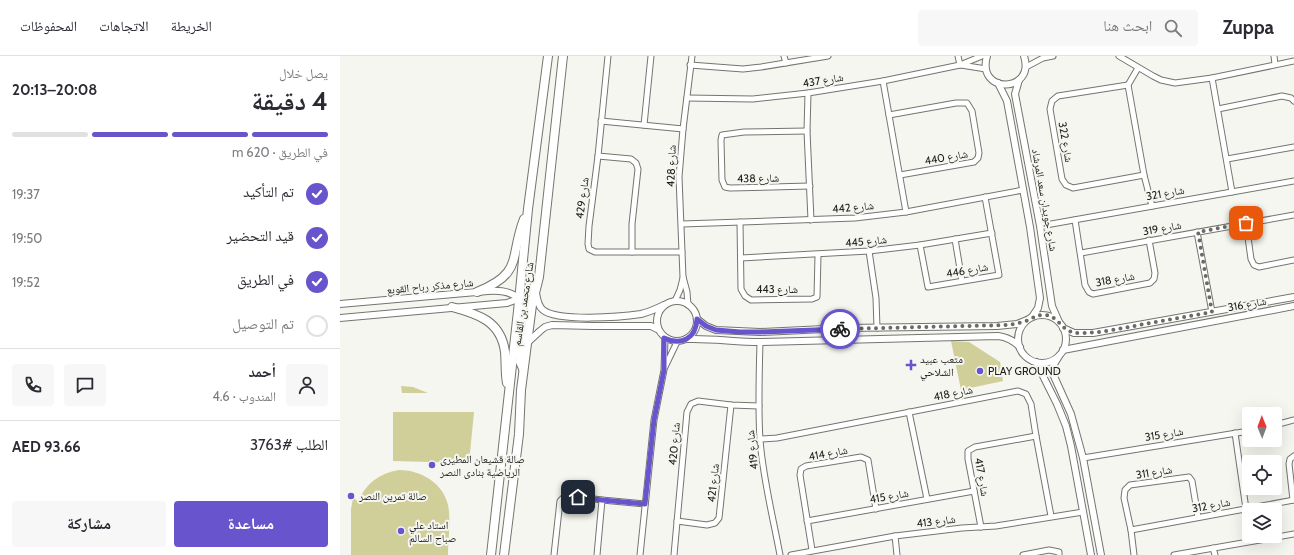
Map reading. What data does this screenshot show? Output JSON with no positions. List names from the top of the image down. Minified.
{"streets":{"main road":["شارع محمد بن القاسم"],"street":["شارع 437","شارع 322","شارع 440","شارع 428","شارع 438","شارع 321","شارع 429","شارع جويدان سعد المرشاد","شارع 442","شارع 319","شارع 445","شارع 446","شارع 318","شارع مذكر رباح القوبع","شارع 443","شارع 316","شارع 418","شارع 315","شارع 420","شارع 419","شارع 414","شارع 311","شارع 417","شارع 421","شارع 415","شارع 312","شارع 413"]},"crossings":[["شارع 437","شارع 428"],["شارع 437","شارع جويدان سعد المرشاد"],["شارع 428","شارع 429"],["شارع 428","شارع 442"],["شارع 321","شارع جويدان سعد المرشاد"],["شارع 321","شارع 318"],["شارع جويدان سعد المرشاد","شارع 442"],["شارع جويدان سعد المرشاد","شارع 316"],["شارع 442","شارع 446"],["شارع 442","شارع 443"],["شارع 319","شارع 318"],["شارع 445","شارع 446"],["شارع 445","شارع 443"],["شارع مذكر رباح القوبع","شارع محمد بن القاسم"],["شارع 418","شارع 419"],["شارع 418","شارع 417"],["شارع 418","شارع 413"],["شارع 420","شارع 419"],["شارع 420","شارع 421"],["شارع 414","شارع 415"],["شارع 414","شارع 413"],["شارع 311","شارع 312"],["شارع 417","شارع 415"],["شارع 417","شارع 413"]],"places":{"health":["متعب عبيد الشلاحي"],"other":["PLAY GROUND","صالة قشيعان المطيرى الرياضية بنادى النصر","صالة تمرين النصر","استاد علي صباح السالم"]},"north":"top","page":{"header":"Zuppa","search":"ابحث هنا","nav":["الخريطة","الاتجاهات","المحفوظات"],"heading":["4 دقيقة","يصل خلال","20:08–20:13"],"panel":["أحمد","المندوب · 4.6","الطلب #3763","AED 93.66"],"bar":"في الطريق · 620 m","list":[["تم التأكيد","19:37"],["قيد التحضير","19:50"],["في الطريق","19:52"],"تم التوصيل"],"buttons":["مساعدة","مشاركة"]}}
